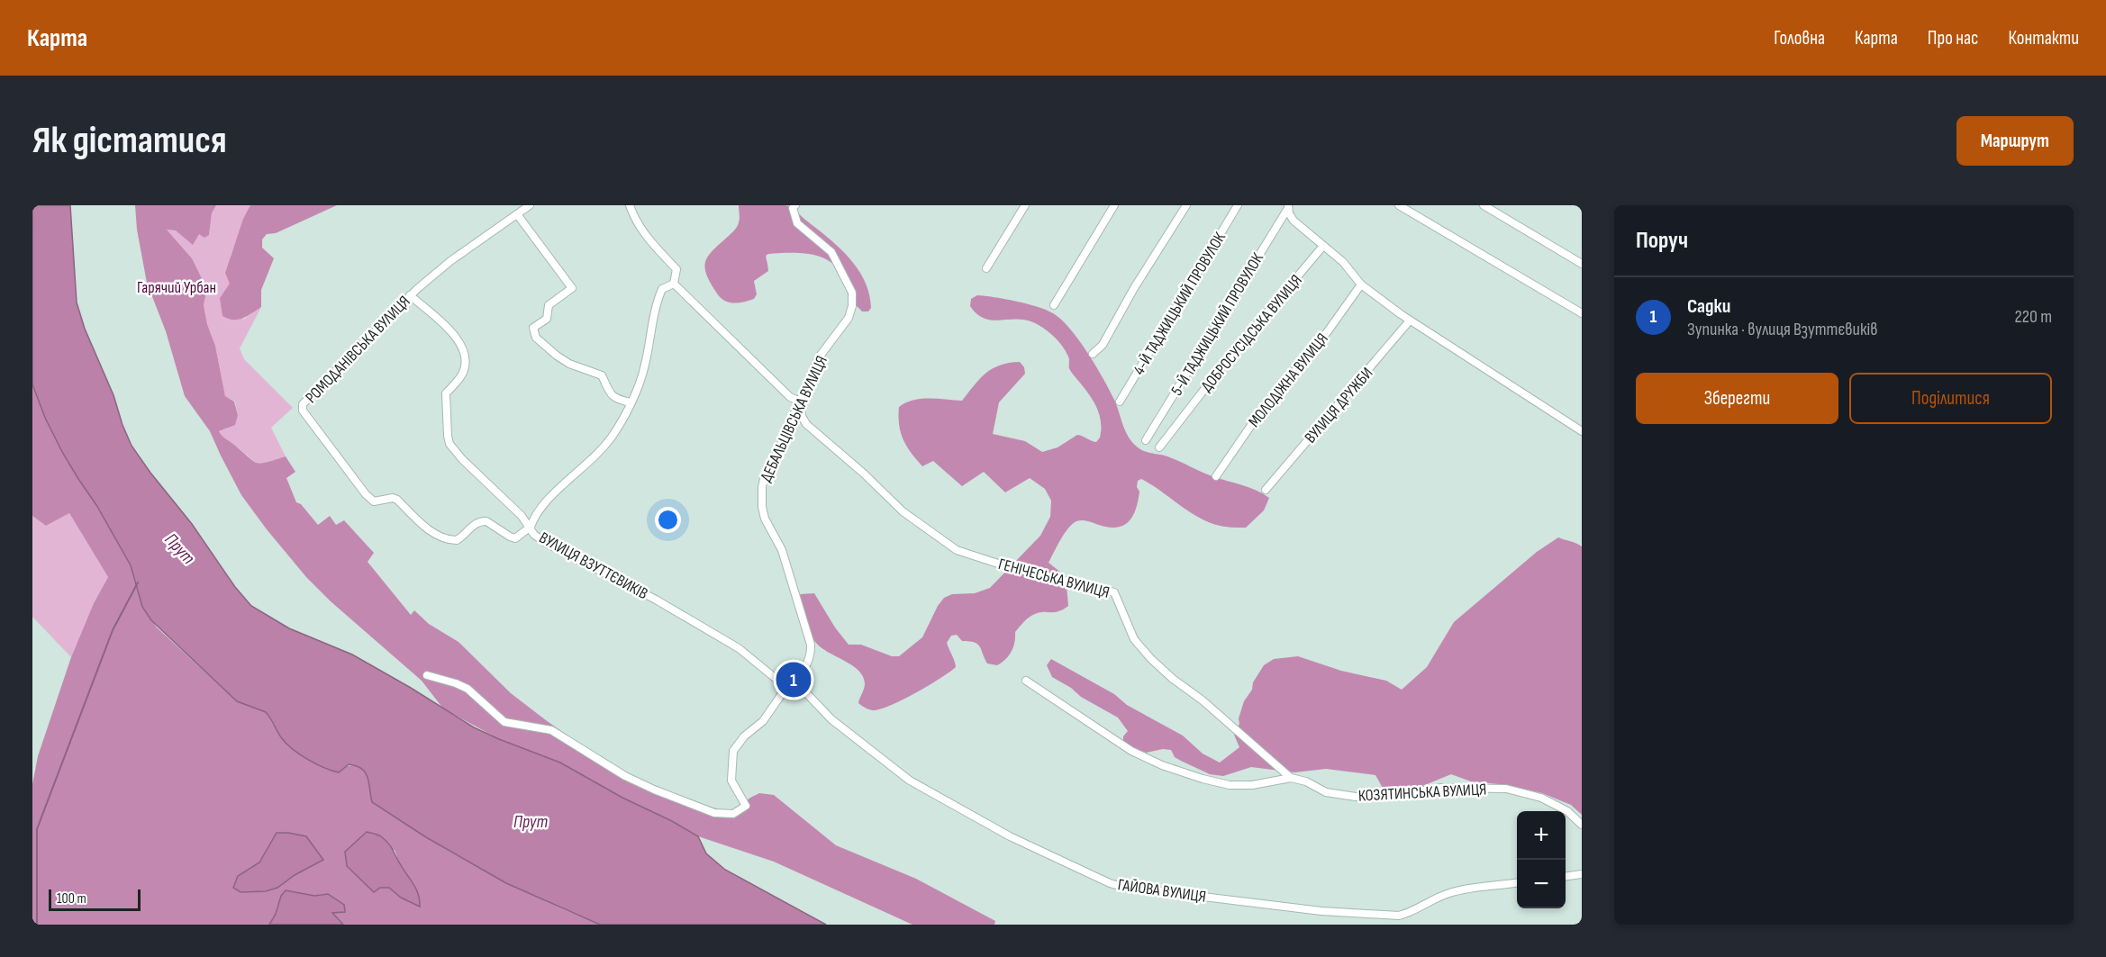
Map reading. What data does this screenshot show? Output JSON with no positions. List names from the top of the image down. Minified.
{"streets":{"street":["4-Й ТАДЖИЦЬКИЙ ПРОВУЛОК","5-Й ТАДЖИЦЬКИЙ ПРОВУЛОК","ДОБРОСУСІДСЬКА ВУЛИЦЯ","РОМОДАНІВСЬКА ВУЛИЦЯ","МОЛОДІЖНА ВУЛИЦЯ","ВУЛИЦЯ ДРУЖБИ","ДЕБАЛЬЦІВСЬКА ВУЛИЦЯ","ВУЛИЦЯ ВЗУТТЄВИКІВ","ГЕНІЧЕСЬКА ВУЛИЦЯ","КОЗЯТИНСЬКА ВУЛИЦЯ","ГАЙОВА ВУЛИЦЯ"]},"crossings":[["РОМОДАНІВСЬКА ВУЛИЦЯ","ВУЛИЦЯ ВЗУТТЄВИКІВ"],["ДЕБАЛЬЦІВСЬКА ВУЛИЦЯ","ВУЛИЦЯ ВЗУТТЄВИКІВ"],["ДЕБАЛЬЦІВСЬКА ВУЛИЦЯ","ГЕНІЧЕСЬКА ВУЛИЦЯ"],["ДЕБАЛЬЦІВСЬКА ВУЛИЦЯ","ГАЙОВА ВУЛИЦЯ"],["ВУЛИЦЯ ВЗУТТЄВИКІВ","ГАЙОВА ВУЛИЦЯ"],["ГЕНІЧЕСЬКА ВУЛИЦЯ","КОЗЯТИНСЬКА ВУЛИЦЯ"]],"water":["Прут"],"parks":["Гарячий Урбан"],"scale_bar":"100 m","page":{"header":"Карта","nav":["Головна","Карта","Про нас","Контакти"],"buttons":["Маршрут",["Зберегти","Поділитися"]],"title":"Як дістатися","heading":"Поруч","list":[{"mark":"1","name":"Садки","note":"Зупинка · вулиця Взуттєвиків","value":"220 m"}],"pins":"1","map_buttons":["+","−"],"scale":"100 m"}}
